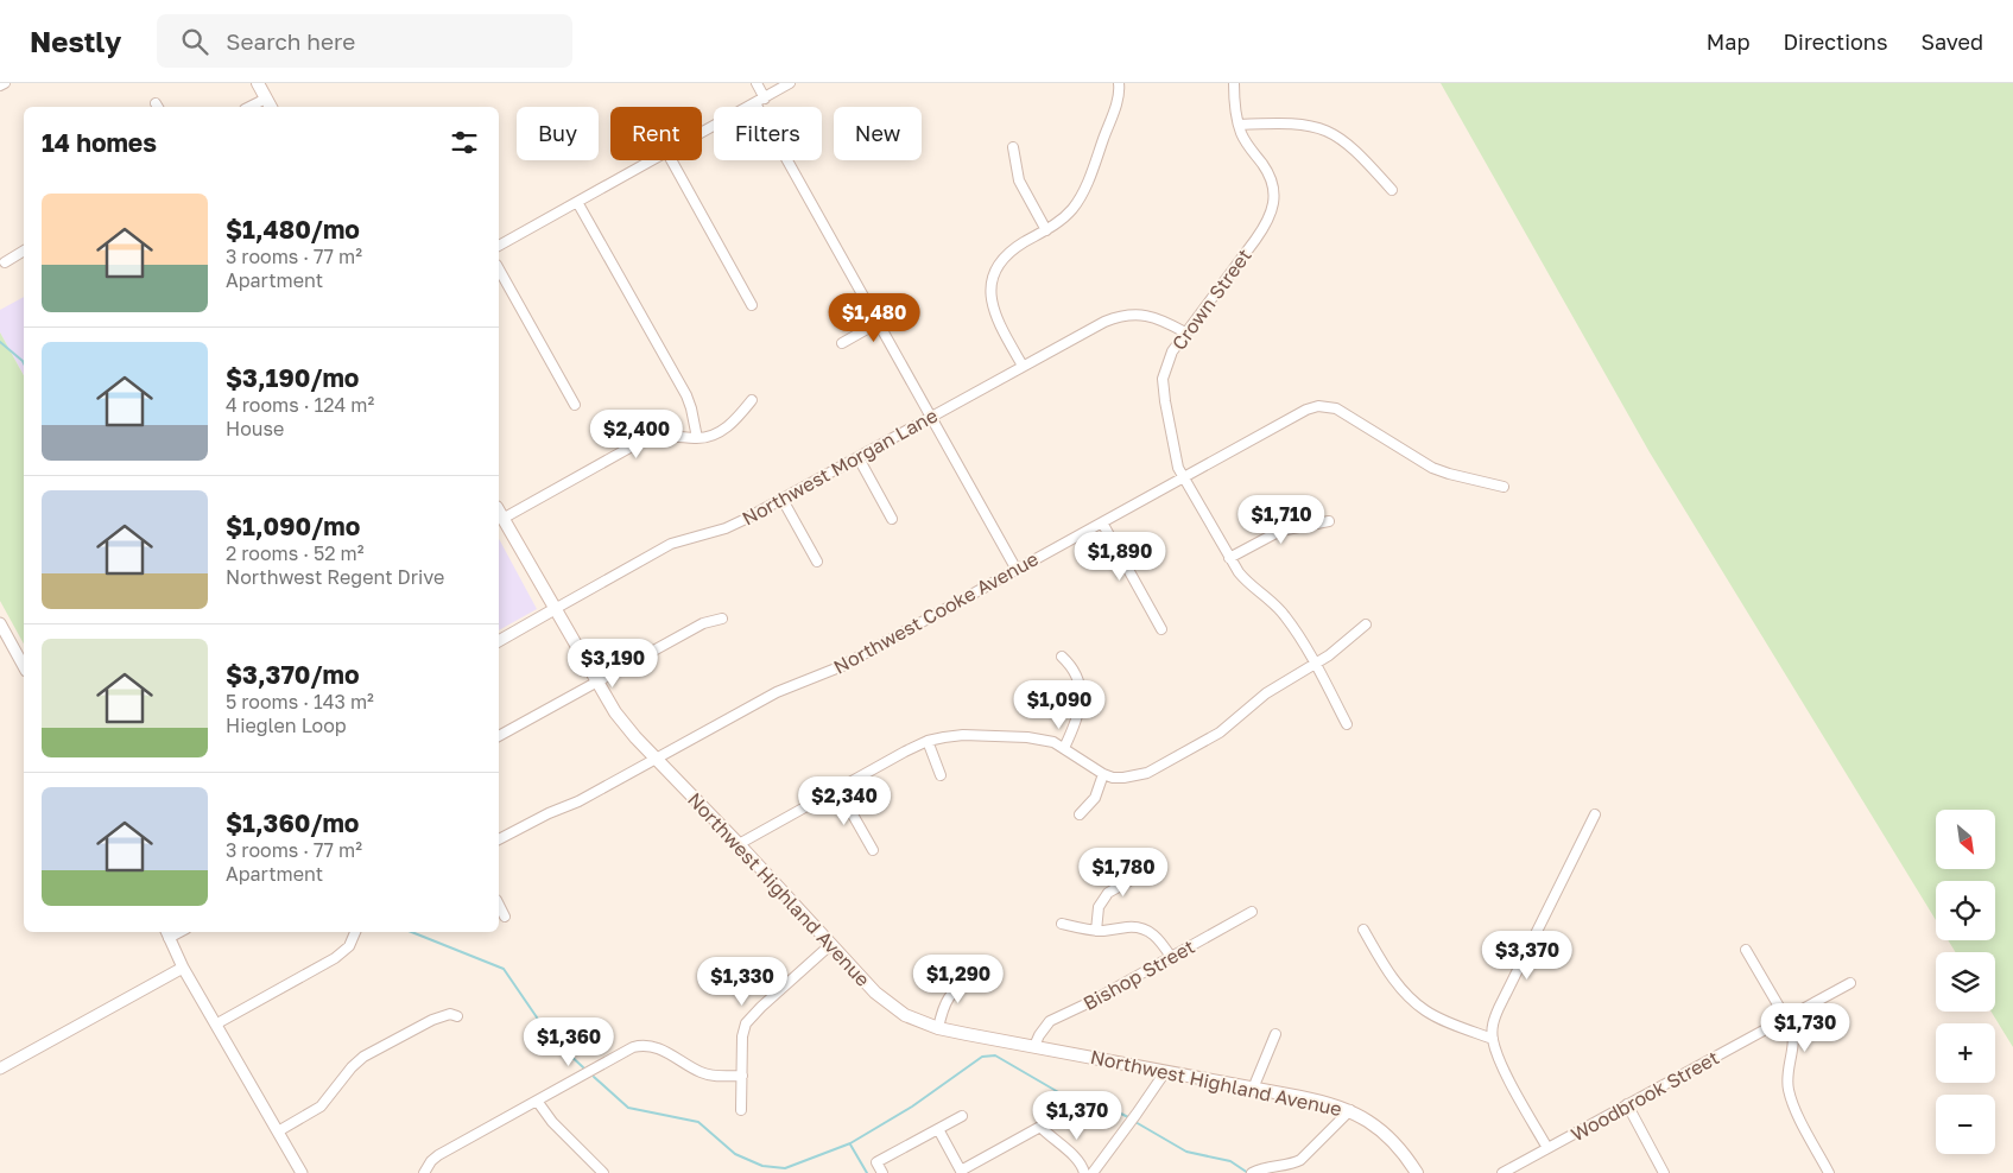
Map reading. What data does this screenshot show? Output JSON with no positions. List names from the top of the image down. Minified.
{"streets":{"main road":["Northwest Highland Avenue"],"street":["Crown Street","Northwest Morgan Lane","Northwest Cooke Avenue","Bishop Street","Woodbrook Street"]},"crossings":[["Crown Street","Northwest Morgan Lane"],["Crown Street","Northwest Cooke Avenue"],["Northwest Morgan Lane","Northwest Highland Avenue"],["Northwest Cooke Avenue","Northwest Highland Avenue"],["Northwest Highland Avenue","Bishop Street"]],"north":"bottom right","page":{"header":"Nestly","search":"Search here","nav":["Map","Directions","Saved"],"chip":["Buy","Rent","Filters","New"],"heading":"14 homes","list":[{"name":"$1,480/mo","note":"3 rooms · 77 m² · Apartment"},{"name":"$3,190/mo","note":"4 rooms · 124 m² · House"},{"name":"$1,090/mo","note":"2 rooms · 52 m² · Northwest Regent Drive"},{"name":"$3,370/mo","note":"5 rooms · 143 m² · Hieglen Loop"},{"name":"$1,360/mo","note":"3 rooms · 77 m² · Apartment"}],"price":["$1,480","$2,400","$1,710","$1,890","$3,190","$1,090","$2,340","$1,780","$3,370","$1,290","$1,330","$1,730","$1,360","$1,370"],"map_buttons":["+","−"]}}
